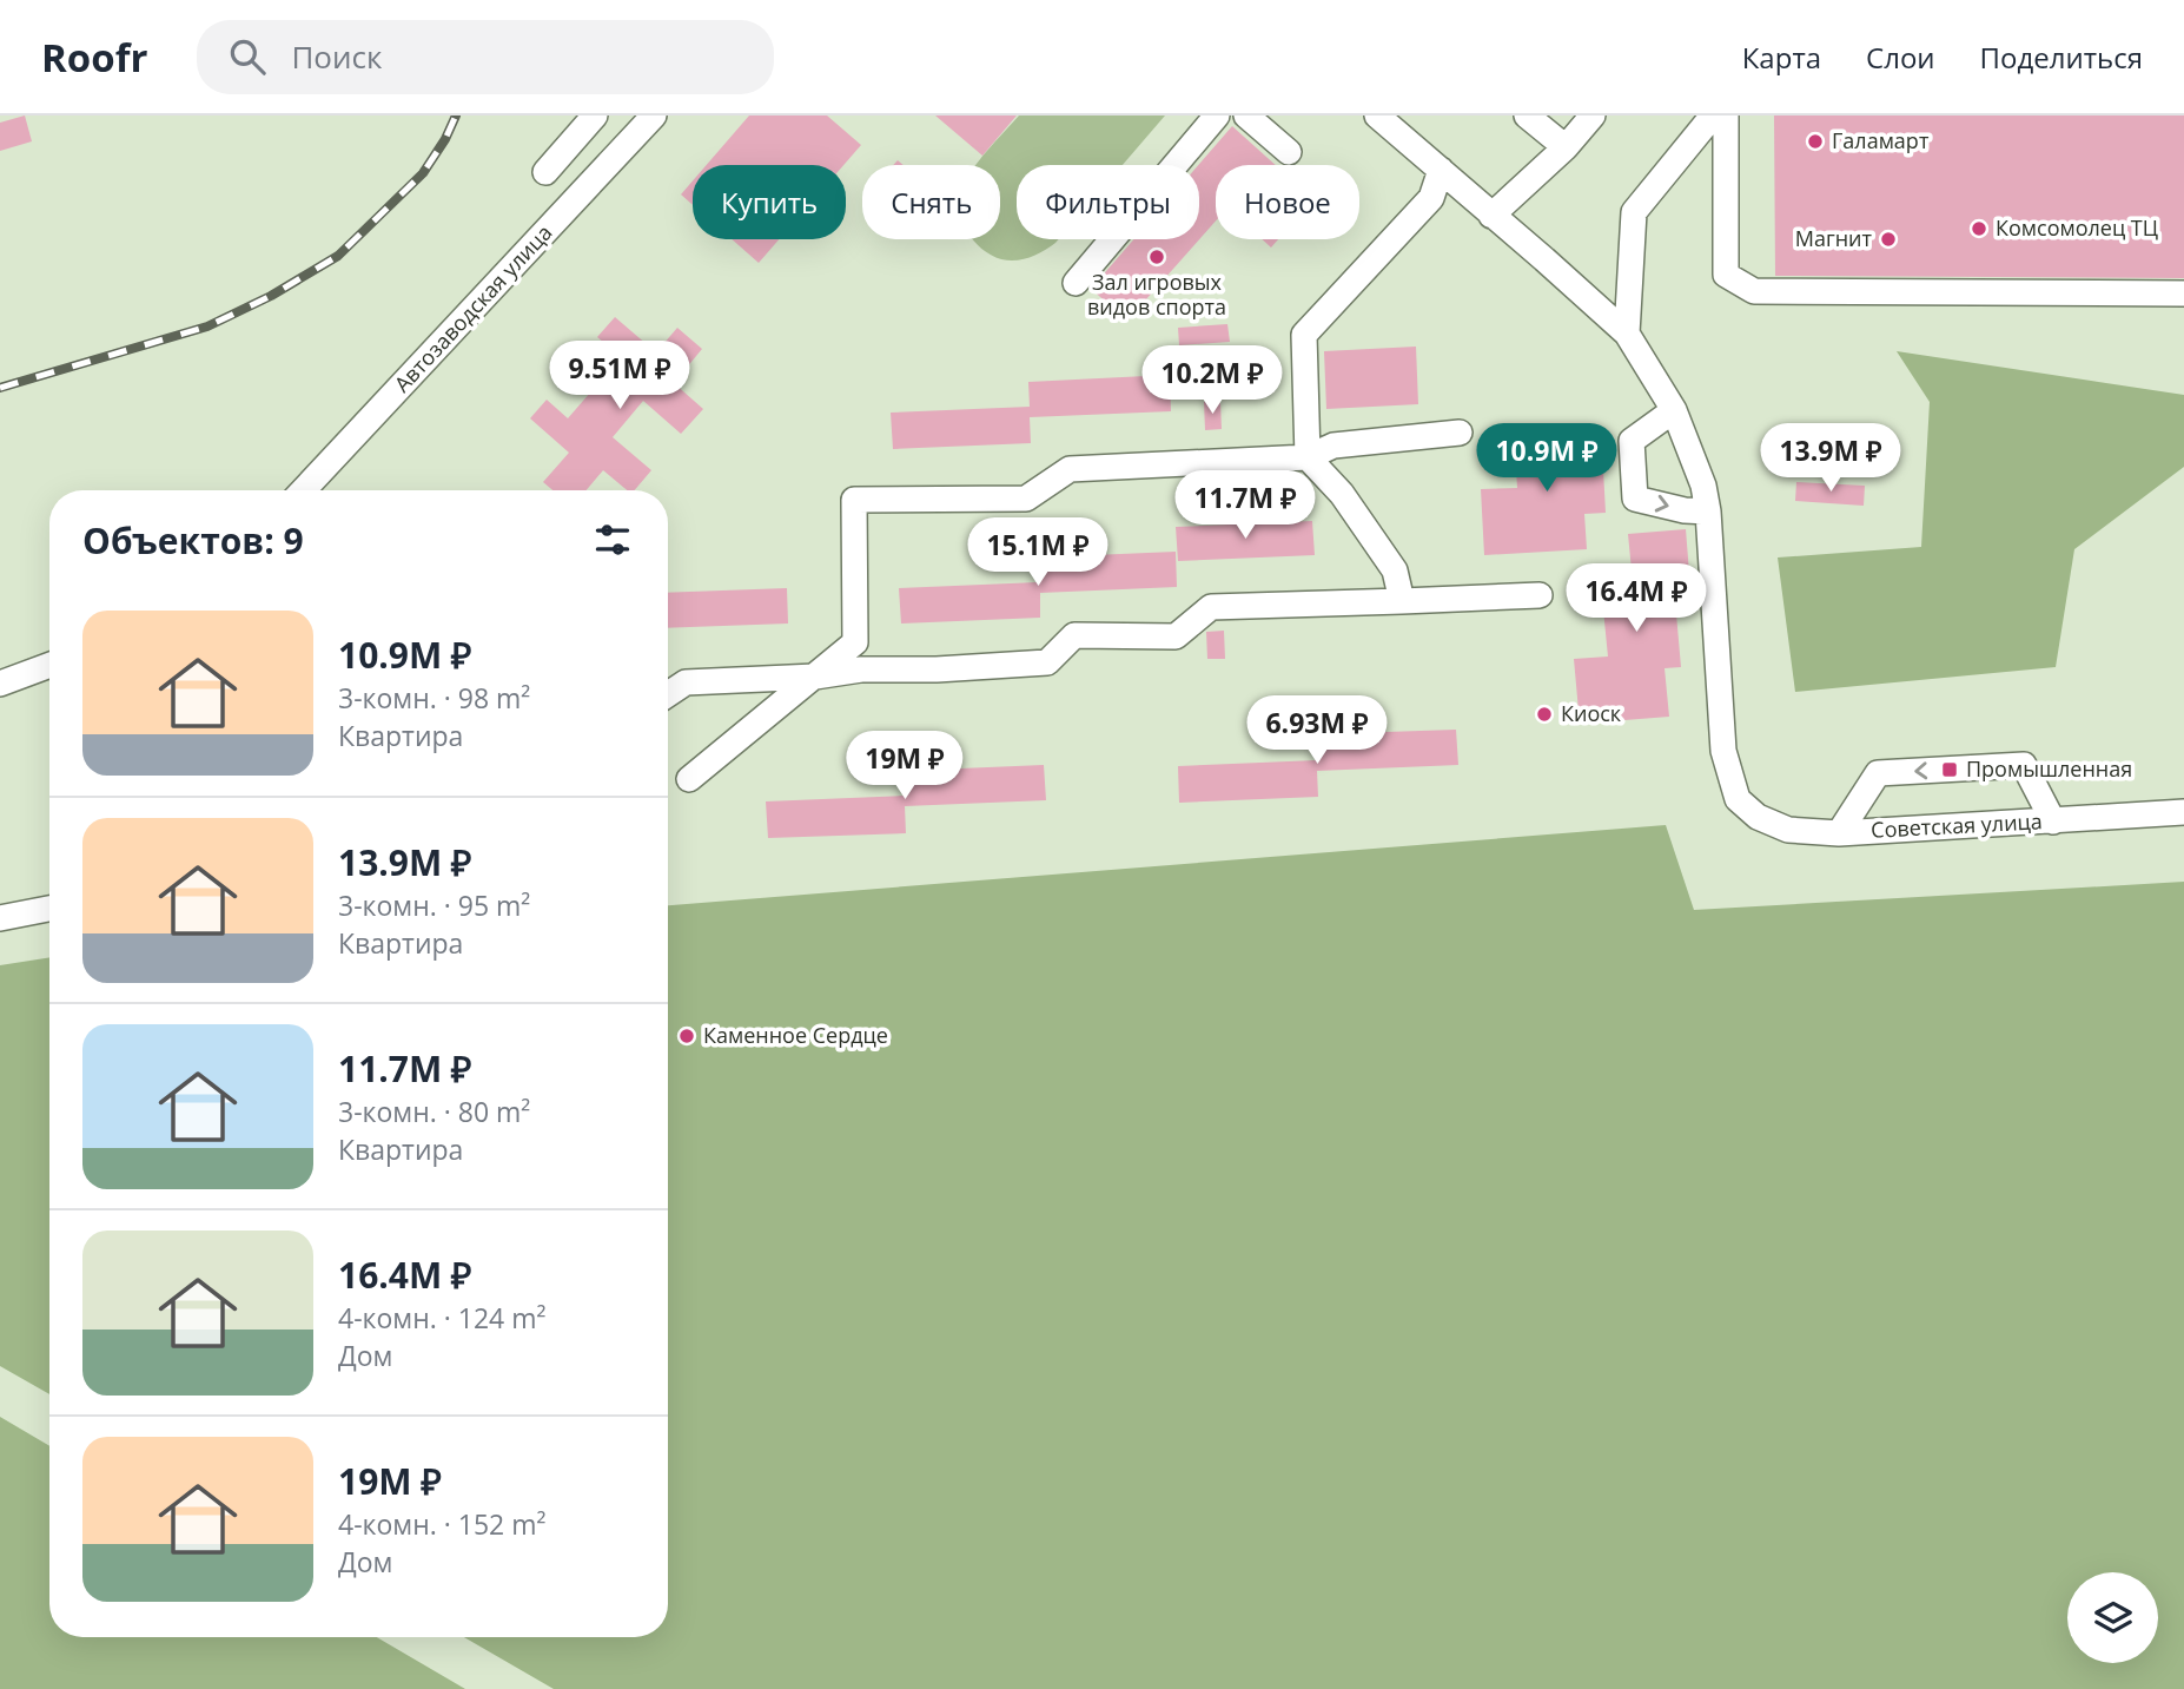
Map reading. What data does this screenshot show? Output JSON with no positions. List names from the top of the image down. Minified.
{"streets":{"street":["Автозаводская улица","Советская улица"]},"places":{"other":["Галамарт","Комсомолец ТЦ","Магнит","Зал игровых видов спорта","Киоск","Каменное Сердце"],"transit":["Промышленная"]},"page":{"header":"Roofr","search":"Поиск","nav":["Карта","Слои","Поделиться"],"chip":["Купить","Снять","Фильтры","Новое"],"price":["9.51M ₽","10.2M ₽","10.9M ₽","13.9M ₽","11.7M ₽","15.1M ₽","16.4M ₽","6.93M ₽","19M ₽"],"heading":"Объектов: 9","list":[{"name":"10.9M ₽","note":"3-комн. · 98 m² · Квартира"},{"name":"13.9M ₽","note":"3-комн. · 95 m² · Квартира"},{"name":"11.7M ₽","note":"3-комн. · 80 m² · Квартира"},{"name":"16.4M ₽","note":"4-комн. · 124 m² · Дом"},{"name":"19M ₽","note":"4-комн. · 152 m² · Дом"}]}}
